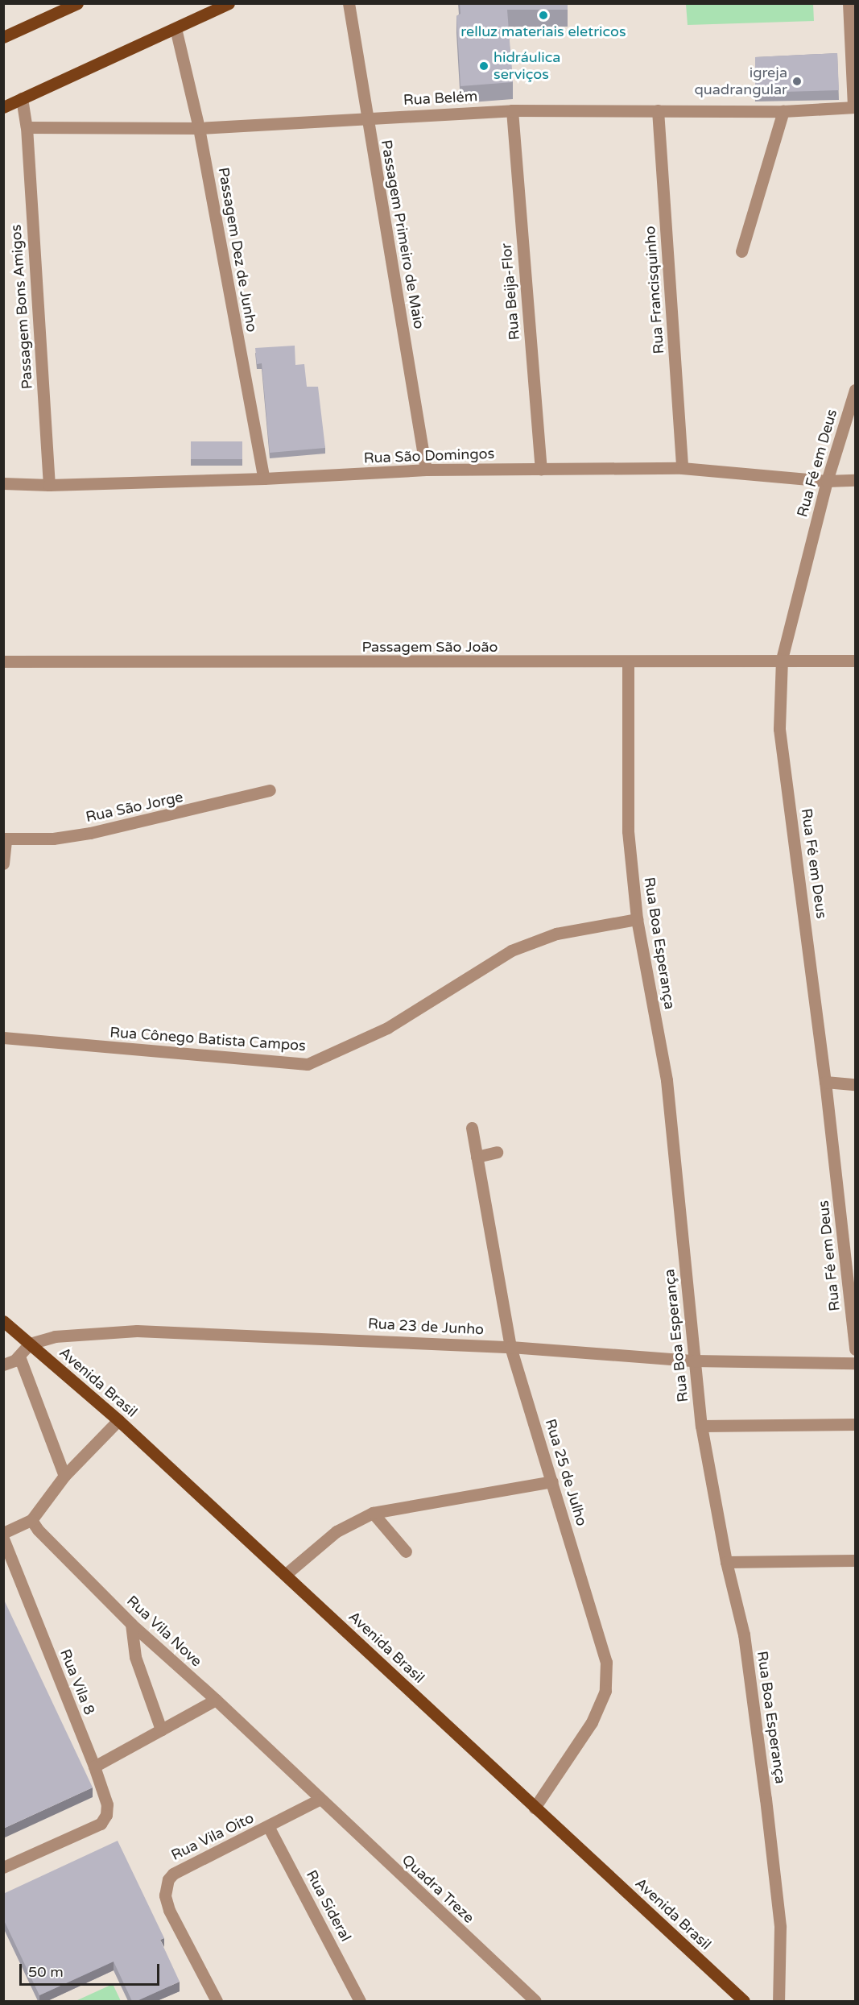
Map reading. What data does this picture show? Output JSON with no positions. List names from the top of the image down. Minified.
{"streets":{"main road":["Avenida Brasil"],"street":["Rua Belém","Passagem Primeiro de Maio","Passagem Dez de Junho","Rua Francisquinho","Rua Beija-Flor","Passagem Bons Amigos","Rua São Domingos","Rua Fé em Deus","Passagem São João","Rua São Jorge","Rua Boa Esperança","Rua Cônego Batista Campos","Rua 23 de Junho","Rua 25 de Julho","Rua Vila Nove","Rua Vila 8","Rua Vila Oito","Quadra Treze","Rua Sideral"]},"crossings":[["Rua Belém","Passagem Primeiro de Maio"],["Rua Belém","Passagem Dez de Junho"],["Rua Belém","Rua Francisquinho"],["Rua Belém","Rua Beija-Flor"],["Rua Belém","Passagem Bons Amigos"],["Passagem Primeiro de Maio","Rua São Domingos"],["Passagem Dez de Junho","Rua São Domingos"],["Rua Francisquinho","Rua São Domingos"],["Rua Beija-Flor","Rua São Domingos"],["Passagem Bons Amigos","Rua São Domingos"],["Rua São Domingos","Rua Fé em Deus"],["Rua Fé em Deus","Passagem São João"],["Passagem São João","Rua Boa Esperança"],["Rua Boa Esperança","Rua Cônego Batista Campos"],["Rua Boa Esperança","Rua 23 de Junho"],["Rua 23 de Junho","Avenida Brasil"],["Rua 23 de Junho","Rua 25 de Julho"],["Avenida Brasil","Rua 25 de Julho"],["Rua Vila Nove","Rua Vila Oito"],["Rua Vila Nove","Quadra Treze"],["Rua Vila Oito","Quadra Treze"],["Rua Vila Oito","Rua Sideral"]],"places":["relluz materiais eletricos","hidráulica serviços","igreja quadrangular"],"scale_bar":"50 m"}
